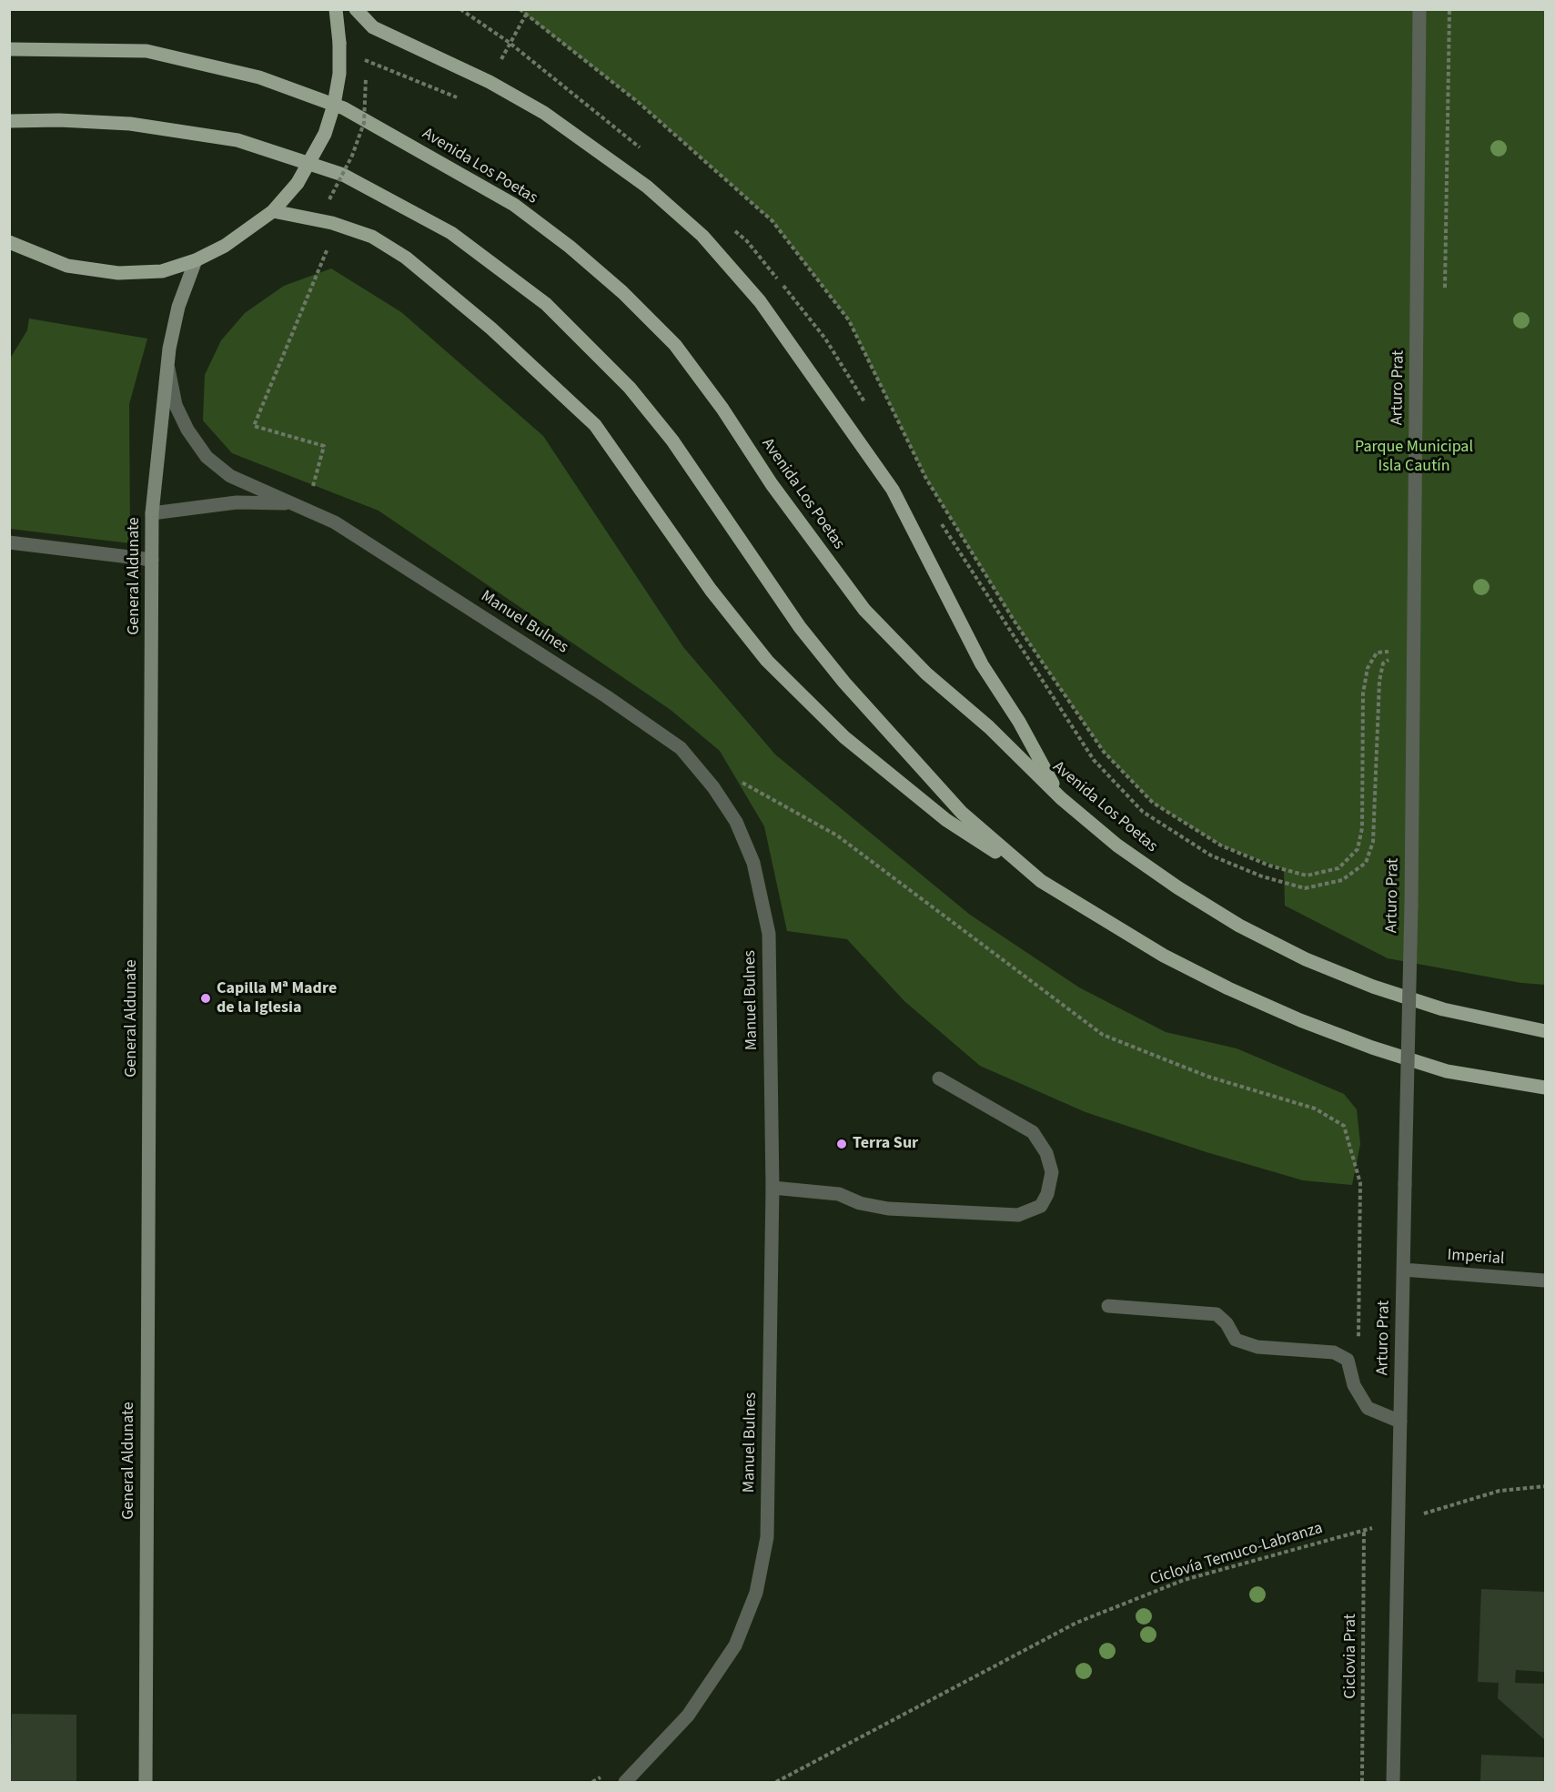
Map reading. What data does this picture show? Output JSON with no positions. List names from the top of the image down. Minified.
{"streets":{"main road":["Avenida Los Poetas","General Aldunate"],"street":["Arturo Prat","Manuel Bulnes","Imperial"],"path":["Ciclovía Temuco-Labranza","Ciclovia Prat"]},"crossings":[["Arturo Prat","Imperial"],["Arturo Prat","Ciclovía Temuco-Labranza"],["General Aldunate","Manuel Bulnes"],["Ciclovía Temuco-Labranza","Ciclovia Prat"]],"parks":["Parque Municipal Isla Cautín"],"places":["Capilla Mª Madre de la Iglesia","Terra Sur"]}
